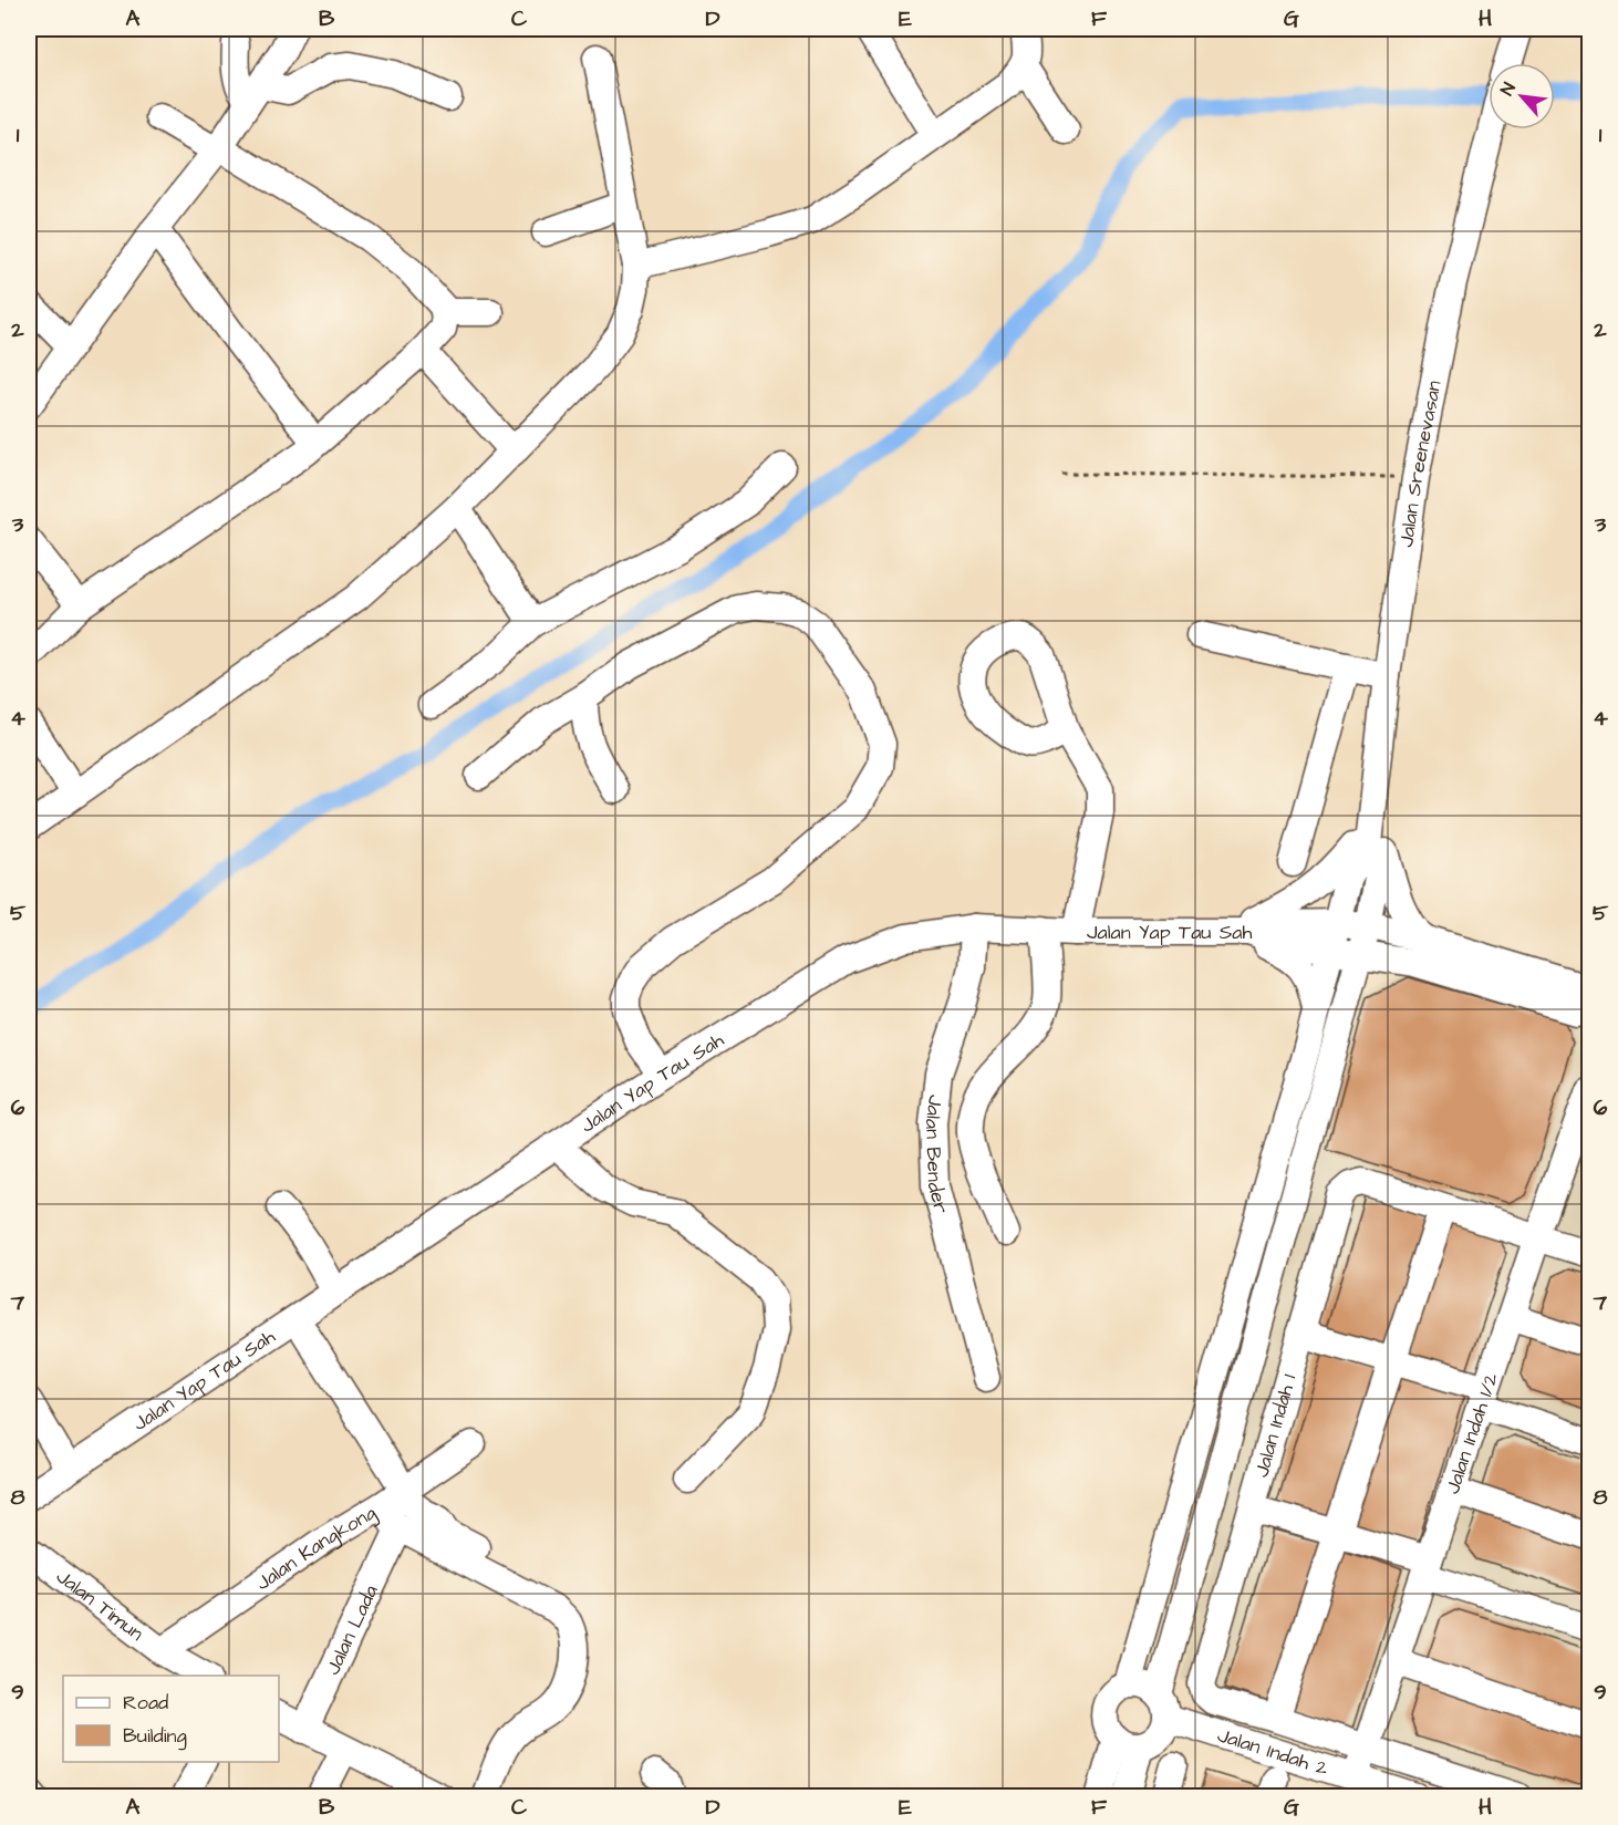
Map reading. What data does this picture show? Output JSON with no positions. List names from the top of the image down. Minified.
{"streets":{"street":["Jalan Sreenevasan","Jalan Yap Tau Sah","Jalan Bender","Jalan Indah 1","Jalan Indah 1/2","Jalan Kangkong","Jalan Timun","Jalan Lada","Jalan Indah 2"]},"crossings":[["Jalan Yap Tau Sah","Jalan Bender"],["Jalan Indah 1","Jalan Indah 1/2"],["Jalan Indah 1/2","Jalan Indah 2"],["Jalan Kangkong","Jalan Timun"]],"legend":["Road","Building"],"north":"top left","grid":{"columns":["A","B","C","D","E","F","G","H"],"rows":["1","2","3","4","5","6","7","8","9"]}}
